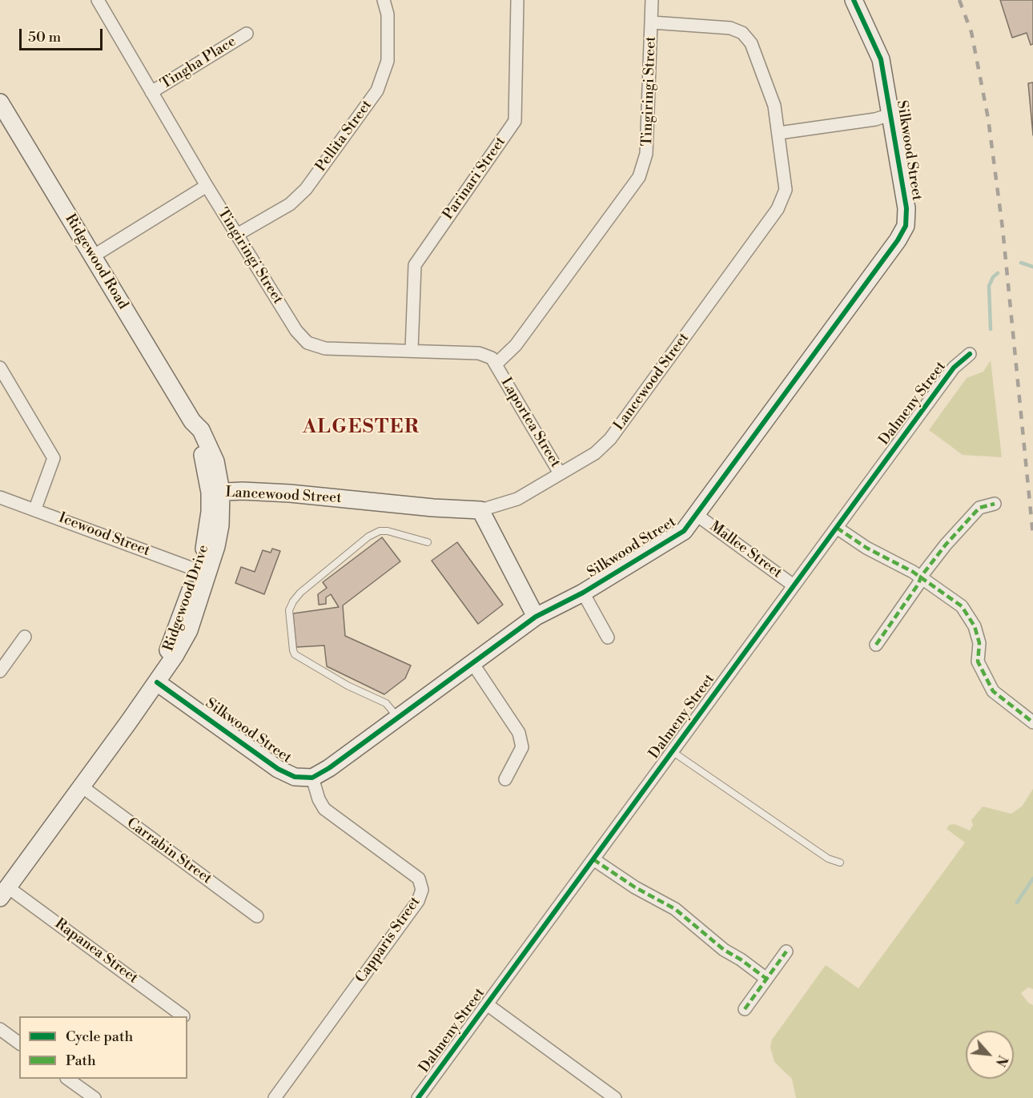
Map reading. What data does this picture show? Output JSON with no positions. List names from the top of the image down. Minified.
{"streets":{"street":["Tingha Place","Tingiringi Street","Pellita Street","Silkwood Street","Parinari Street","Ridgewood Road","Lancewood Street","Dalmeny Street","Laportea Street","Icewood Street","Mallee Street","Ridgewood Drive","Carrabin Street","Capparis Street","Rapanea Street"]},"crossings":[["Tingha Place","Tingiringi Street"],["Tingiringi Street","Pellita Street"],["Tingiringi Street","Parinari Street"],["Tingiringi Street","Lancewood Street"],["Tingiringi Street","Laportea Street"],["Silkwood Street","Mallee Street"],["Silkwood Street","Ridgewood Drive"],["Silkwood Street","Capparis Street"],["Ridgewood Road","Ridgewood Drive"],["Lancewood Street","Laportea Street"],["Lancewood Street","Ridgewood Drive"],["Dalmeny Street","Mallee Street"],["Icewood Street","Ridgewood Drive"],["Ridgewood Drive","Carrabin Street"],["Ridgewood Drive","Rapanea Street"]],"districts":["ALGESTER"],"legend":["Cycle path","Path"],"scale_bar":"50 m","north":"bottom right"}
